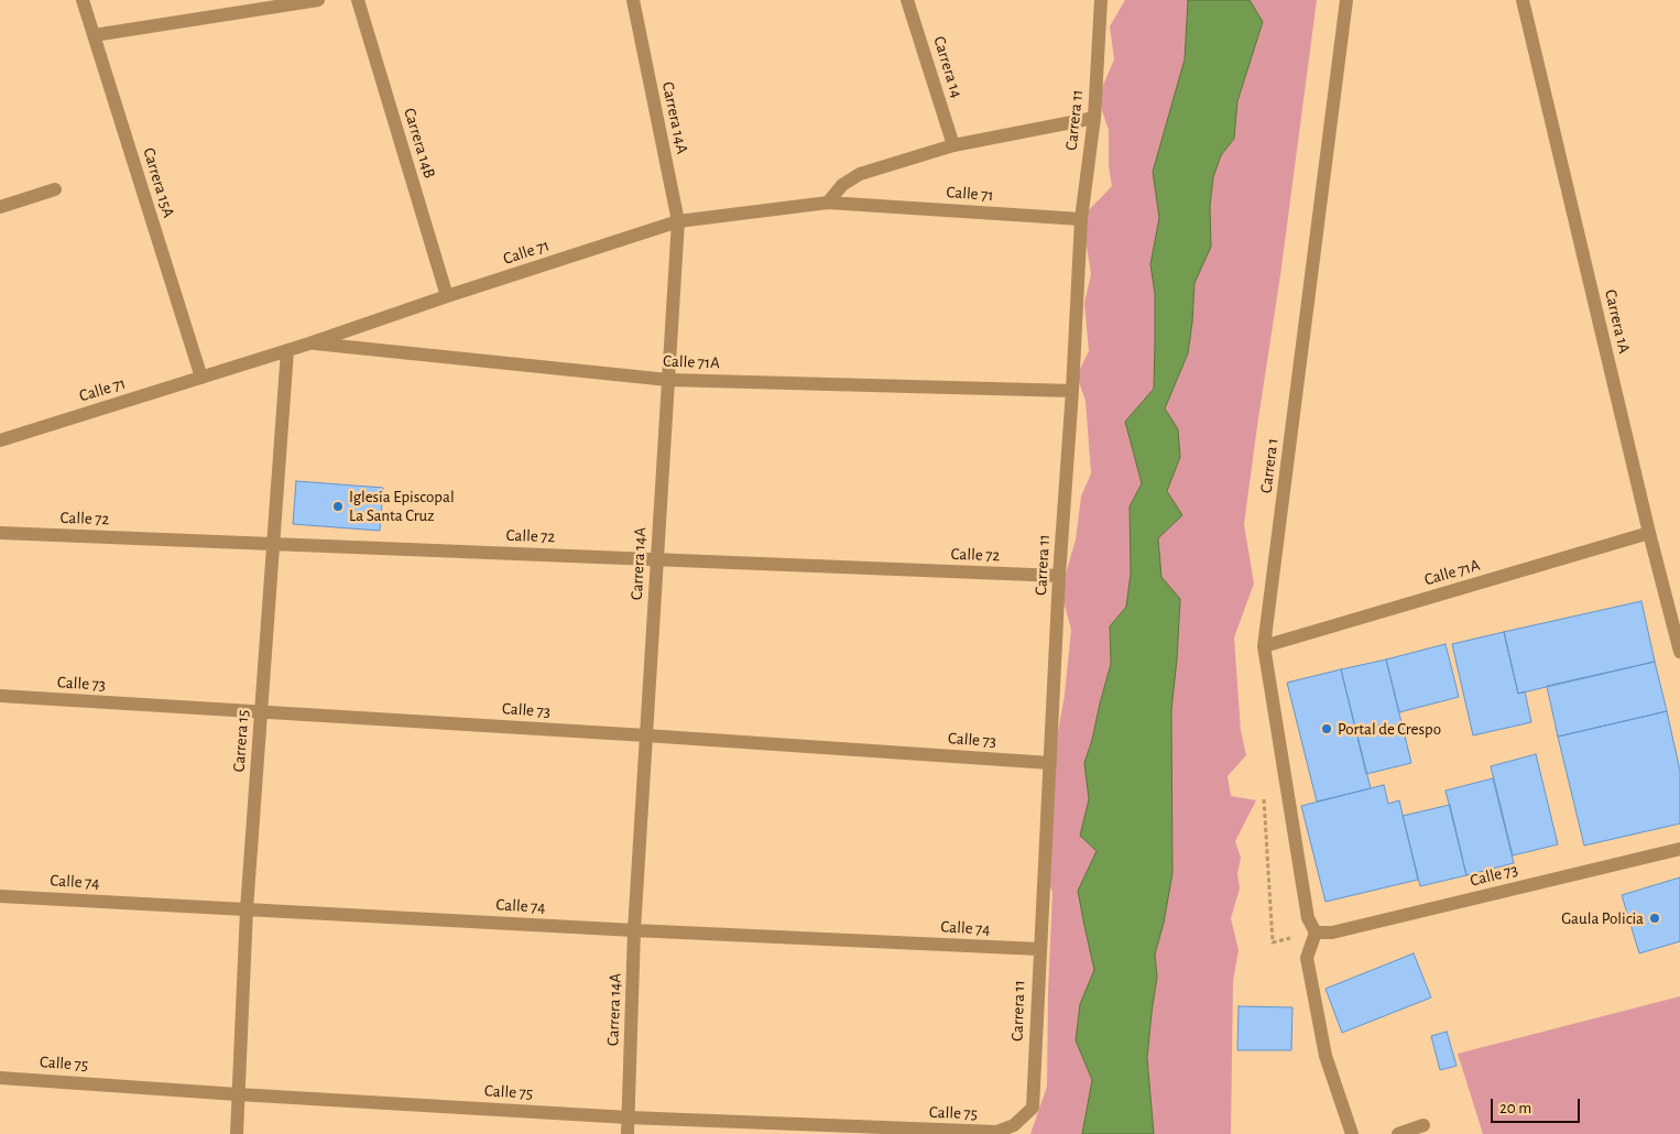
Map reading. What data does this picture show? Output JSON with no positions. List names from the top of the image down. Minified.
{"streets":{"street":["Carrera 14","Carrera 14A","Carrera 11","Carrera 14B","Carrera 15A","Calle 71","Carrera 1A","Calle 71A","Carrera 1","Calle 72","Calle 73","Carrera 15","Calle 74","Calle 75"]},"crossings":[["Carrera 14A","Calle 71"],["Carrera 14A","Calle 71A"],["Carrera 14A","Calle 72"],["Carrera 14A","Calle 73"],["Carrera 14A","Calle 74"],["Carrera 14A","Calle 75"],["Carrera 11","Calle 71"],["Carrera 11","Calle 71A"],["Carrera 11","Calle 72"],["Carrera 11","Calle 73"],["Carrera 11","Calle 74"],["Carrera 11","Calle 75"],["Carrera 14B","Calle 71"],["Carrera 15A","Calle 71"],["Calle 71","Calle 71A"],["Calle 71","Carrera 15"],["Carrera 1A","Calle 71A"],["Calle 71A","Carrera 1"],["Carrera 1","Calle 73"],["Calle 72","Carrera 15"],["Calle 73","Carrera 15"],["Carrera 15","Calle 74"],["Carrera 15","Calle 75"]],"places":["Iglesia Episcopal La Santa Cruz","Portal de Crespo","Gaula Policia"],"scale_bar":"20 m"}
